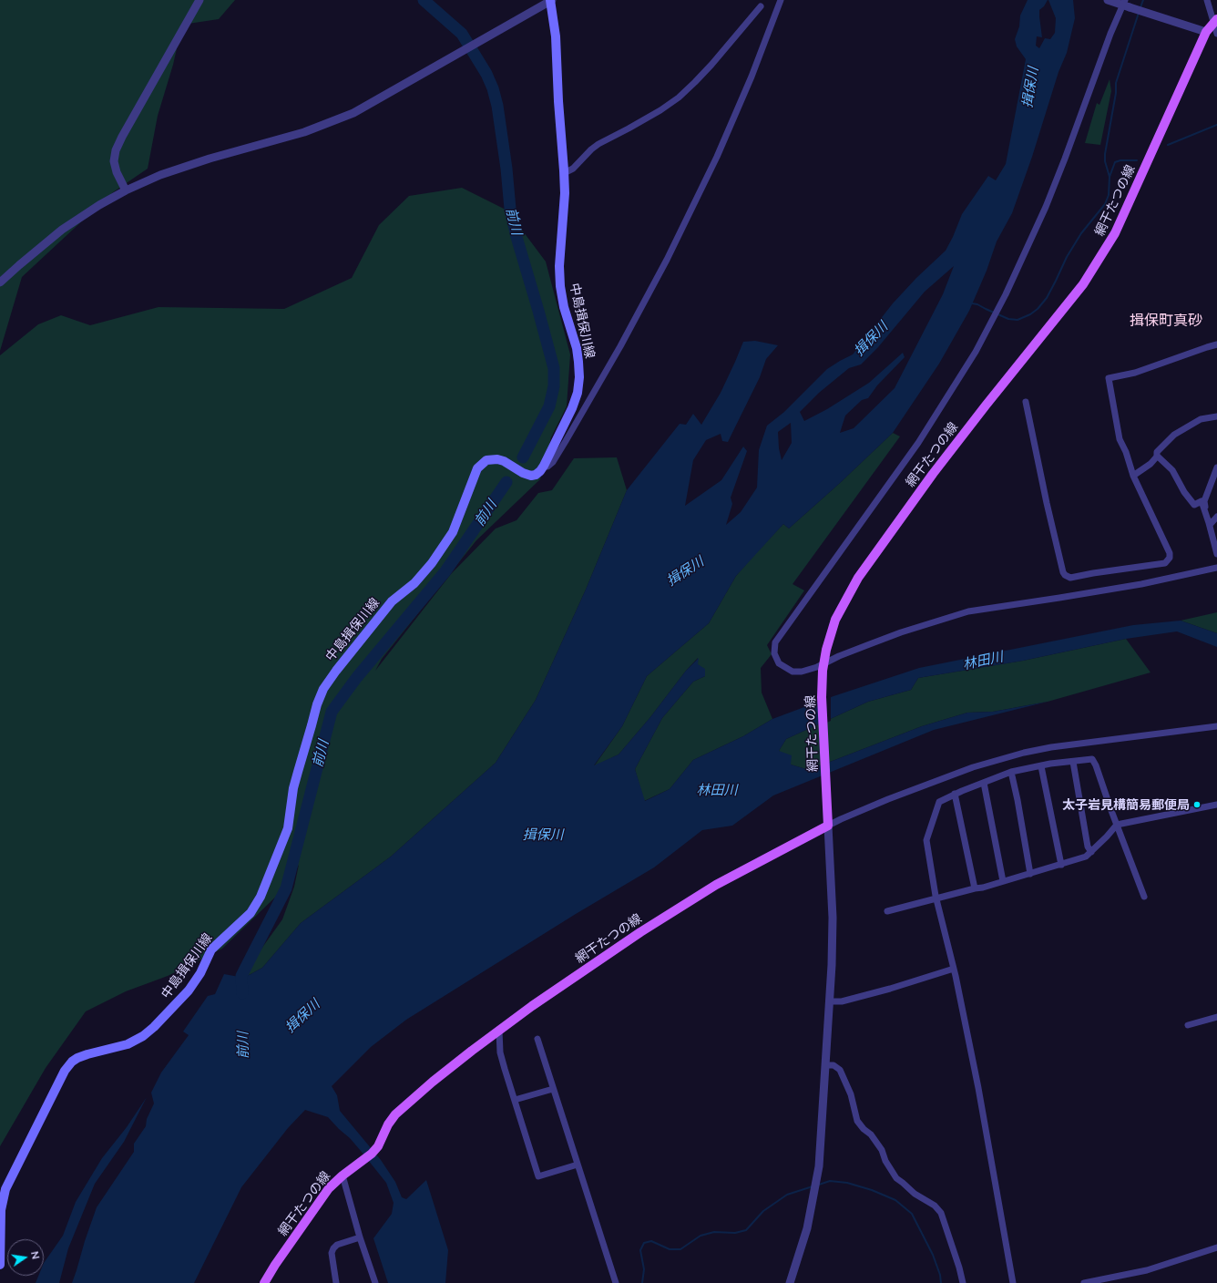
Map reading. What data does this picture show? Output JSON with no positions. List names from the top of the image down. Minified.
{"streets":{"main road":["網干たつの線","中島揖保川線"]},"districts":["揖保町真砂"],"water":["揖保川","前川","林田川"],"places":["太子岩見構簡易郵便局"],"north":"right"}
